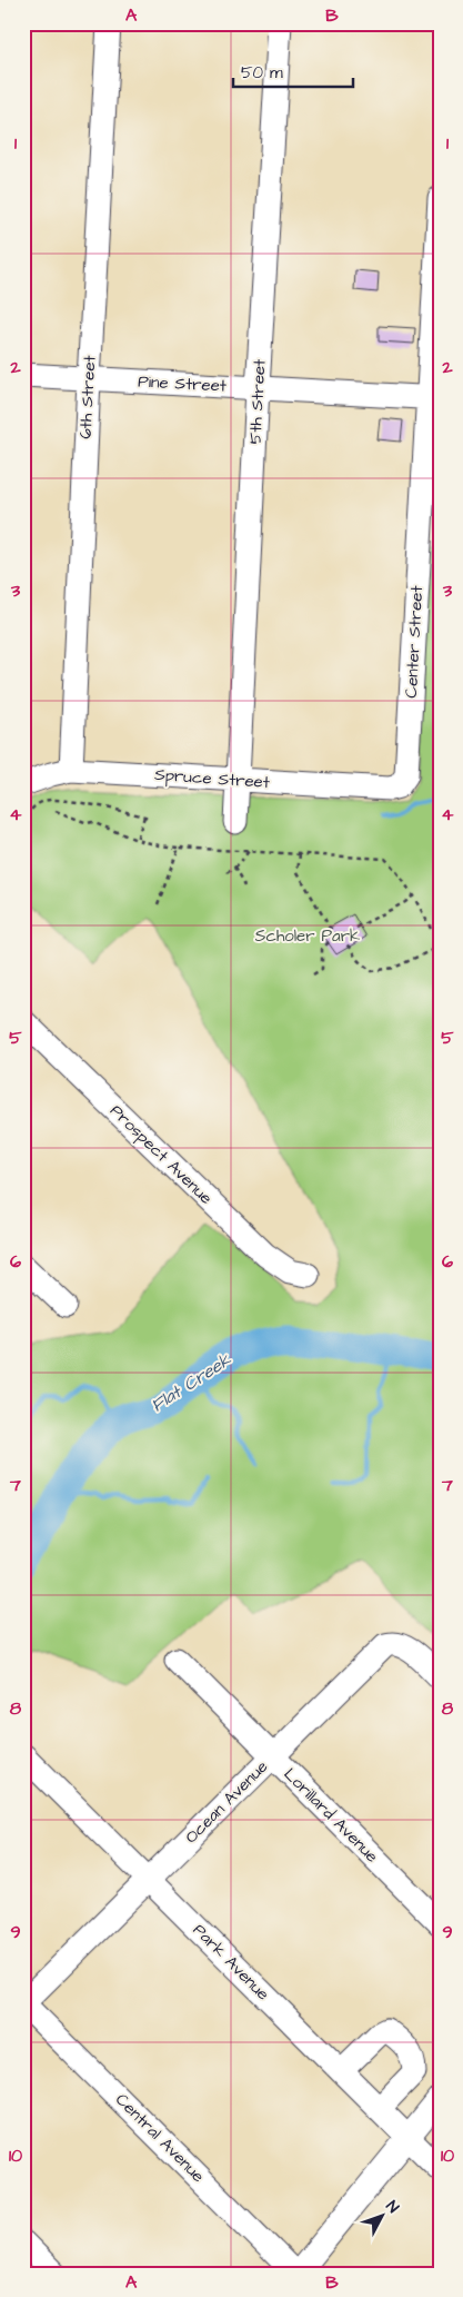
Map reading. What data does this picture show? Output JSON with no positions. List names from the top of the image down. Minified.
{"streets":{"street":["Pine Street","6th Street","5th Street","Center Street","Spruce Street","Prospect Avenue","Ocean Avenue","Lorillard Avenue","Park Avenue","Central Avenue"]},"crossings":[["Pine Street","6th Street"],["Pine Street","5th Street"],["Pine Street","Center Street"],["6th Street","Spruce Street"],["5th Street","Spruce Street"],["Center Street","Spruce Street"],["Ocean Avenue","Lorillard Avenue"],["Ocean Avenue","Park Avenue"],["Ocean Avenue","Central Avenue"]],"water":["Flat Creek"],"parks":["Scholer Park"],"scale_bar":"50 m","north":"top right","grid":{"columns":["A","B"],"rows":["1","2","3","4","5","6","7","8","9","10"]}}
